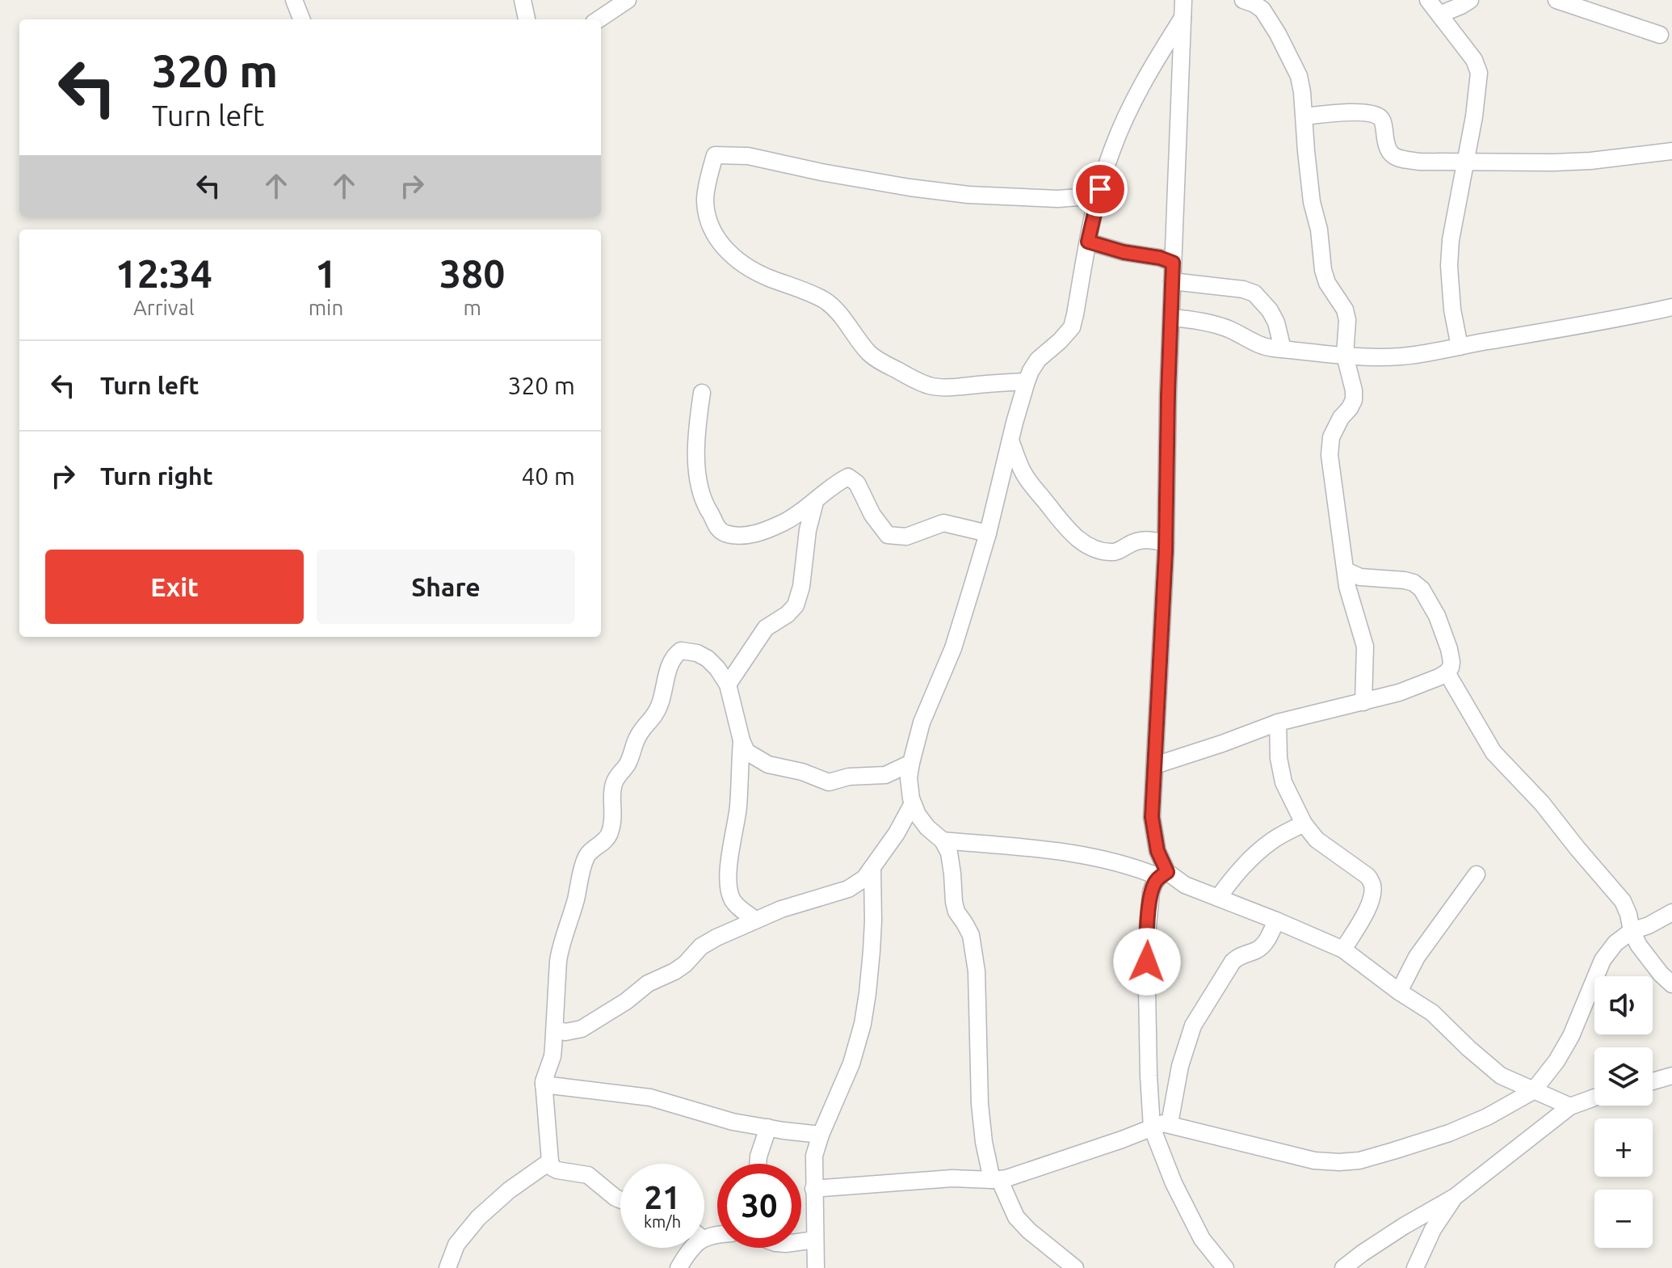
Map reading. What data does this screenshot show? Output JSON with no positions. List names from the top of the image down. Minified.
{"page":{"turn":["320 m","Turn left"],"eta":["12:34","Arrival","1","min","380","m"],"list":[{"name":"Turn left","value":"320 m"},{"name":"Turn right","value":"40 m"}],"buttons":["Exit","Share"],"map_buttons":["+","−"],"speed":"21 km/h","limit":"30"}}
